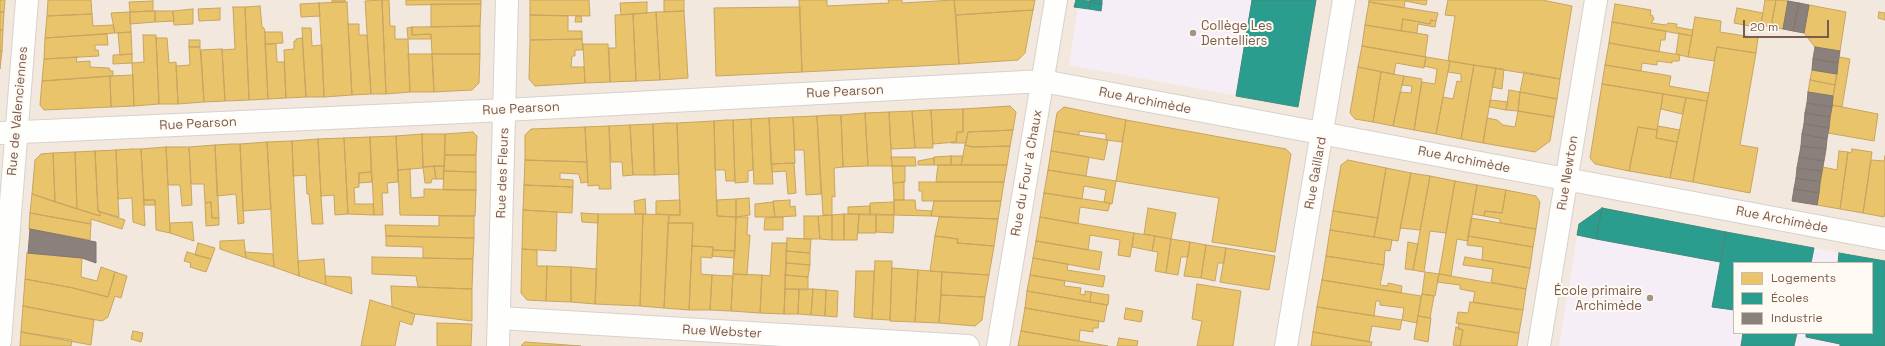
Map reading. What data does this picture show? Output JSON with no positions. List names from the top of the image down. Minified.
{"streets":{"street":["Rue Pearson","Rue Archimède","Rue de Valenciennes","Rue des Fleurs","Rue du Four à Chaux","Rue Gaillard","Rue Newton","Rue Webster"]},"crossings":[["Rue Pearson","Rue Archimède"],["Rue Pearson","Rue de Valenciennes"],["Rue Pearson","Rue des Fleurs"],["Rue Pearson","Rue du Four à Chaux"],["Rue Archimède","Rue du Four à Chaux"],["Rue Archimède","Rue Gaillard"],["Rue Archimède","Rue Newton"],["Rue des Fleurs","Rue Webster"]],"places":["Collège Les Dentelliers","École primaire Archimède"],"legend":["Logements","Écoles","Industrie"],"scale_bar":"20 m"}
